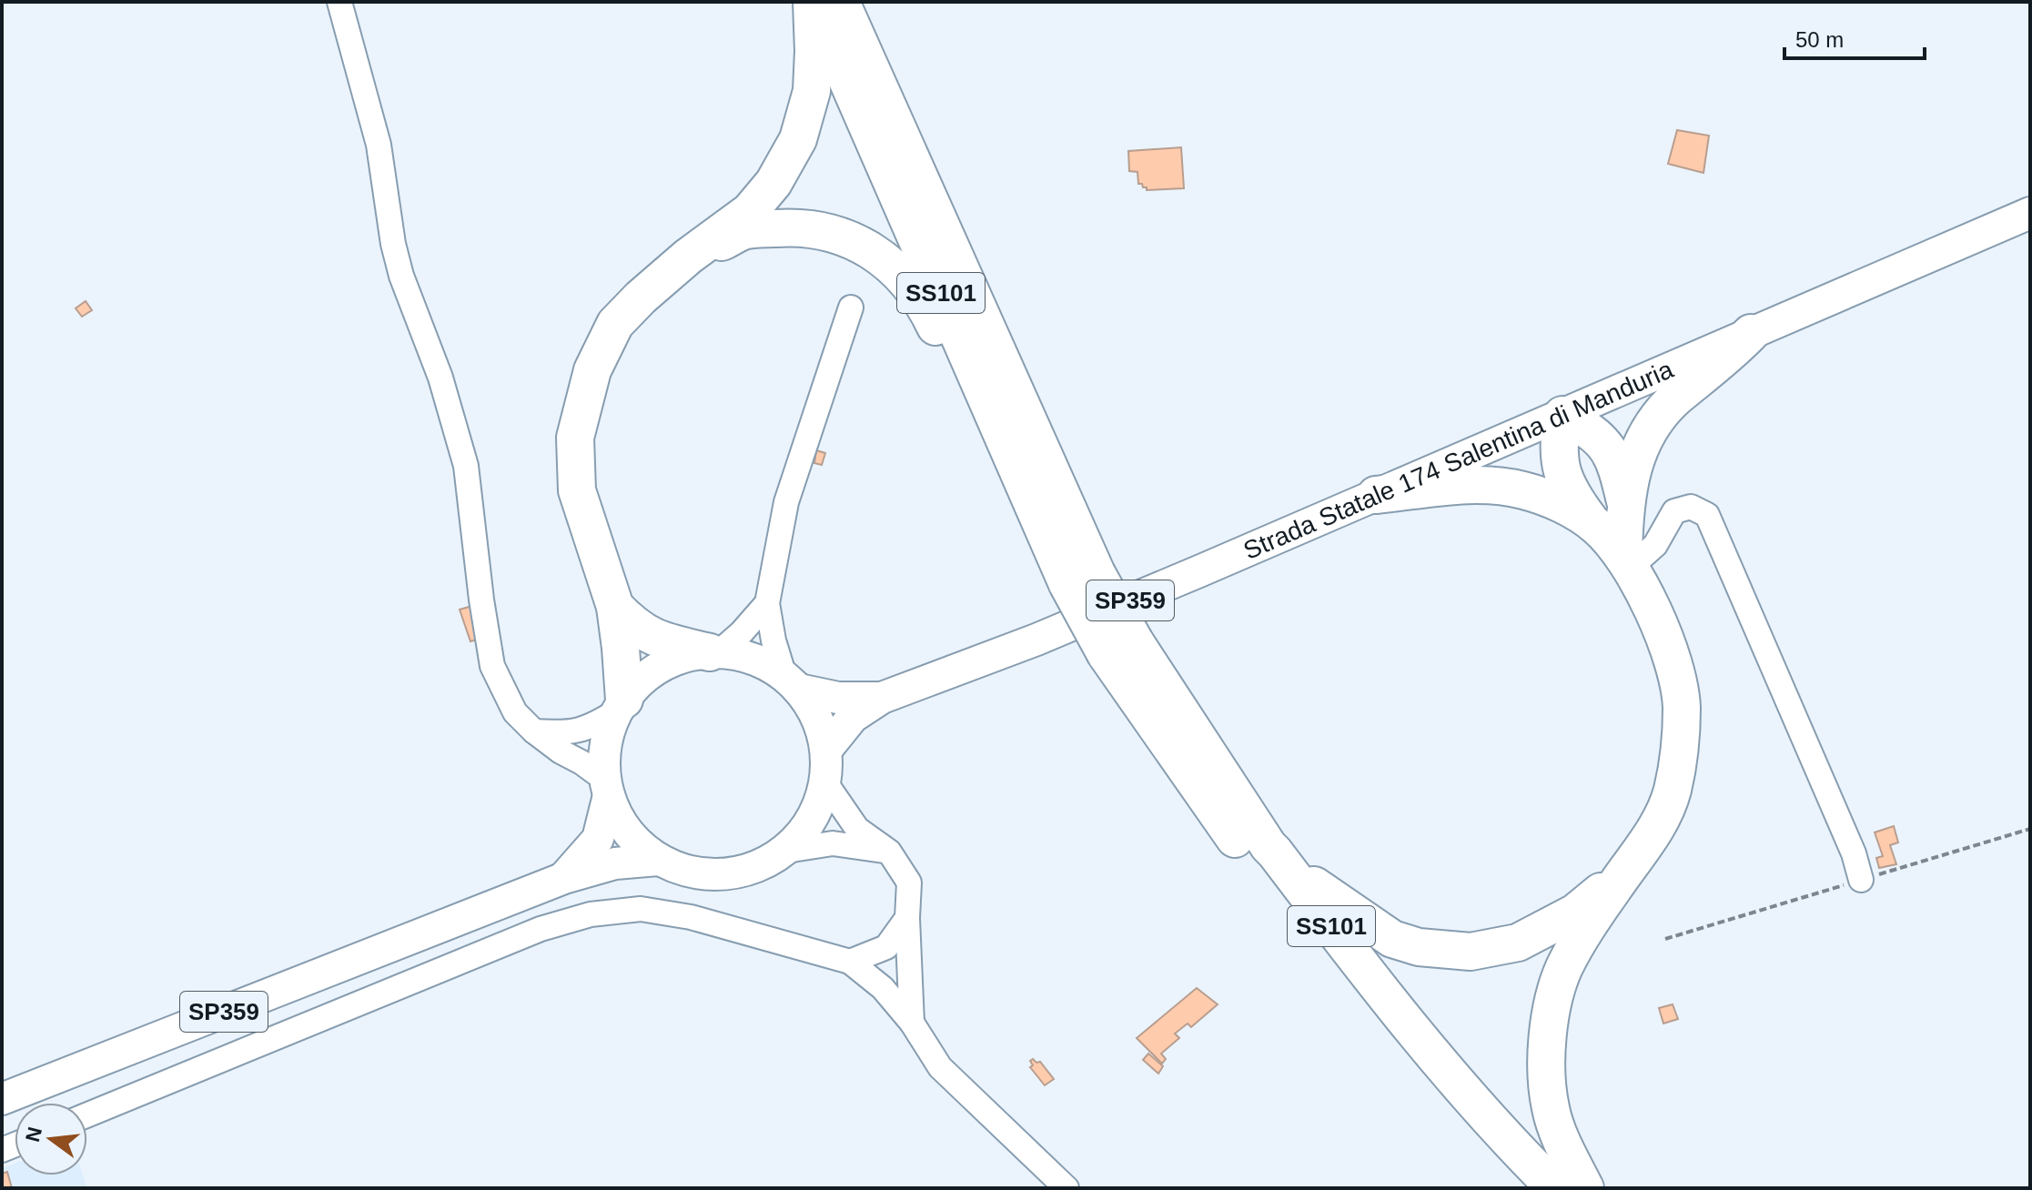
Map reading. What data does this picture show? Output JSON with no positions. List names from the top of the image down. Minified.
{"streets":{"highway":["SS101"],"main road":["Strada Statale 174 Salentina di Manduria","SP359"]},"crossings":[["Strada Statale 174 Salentina di Manduria","SP359"]],"scale_bar":"50 m","north":"left"}
